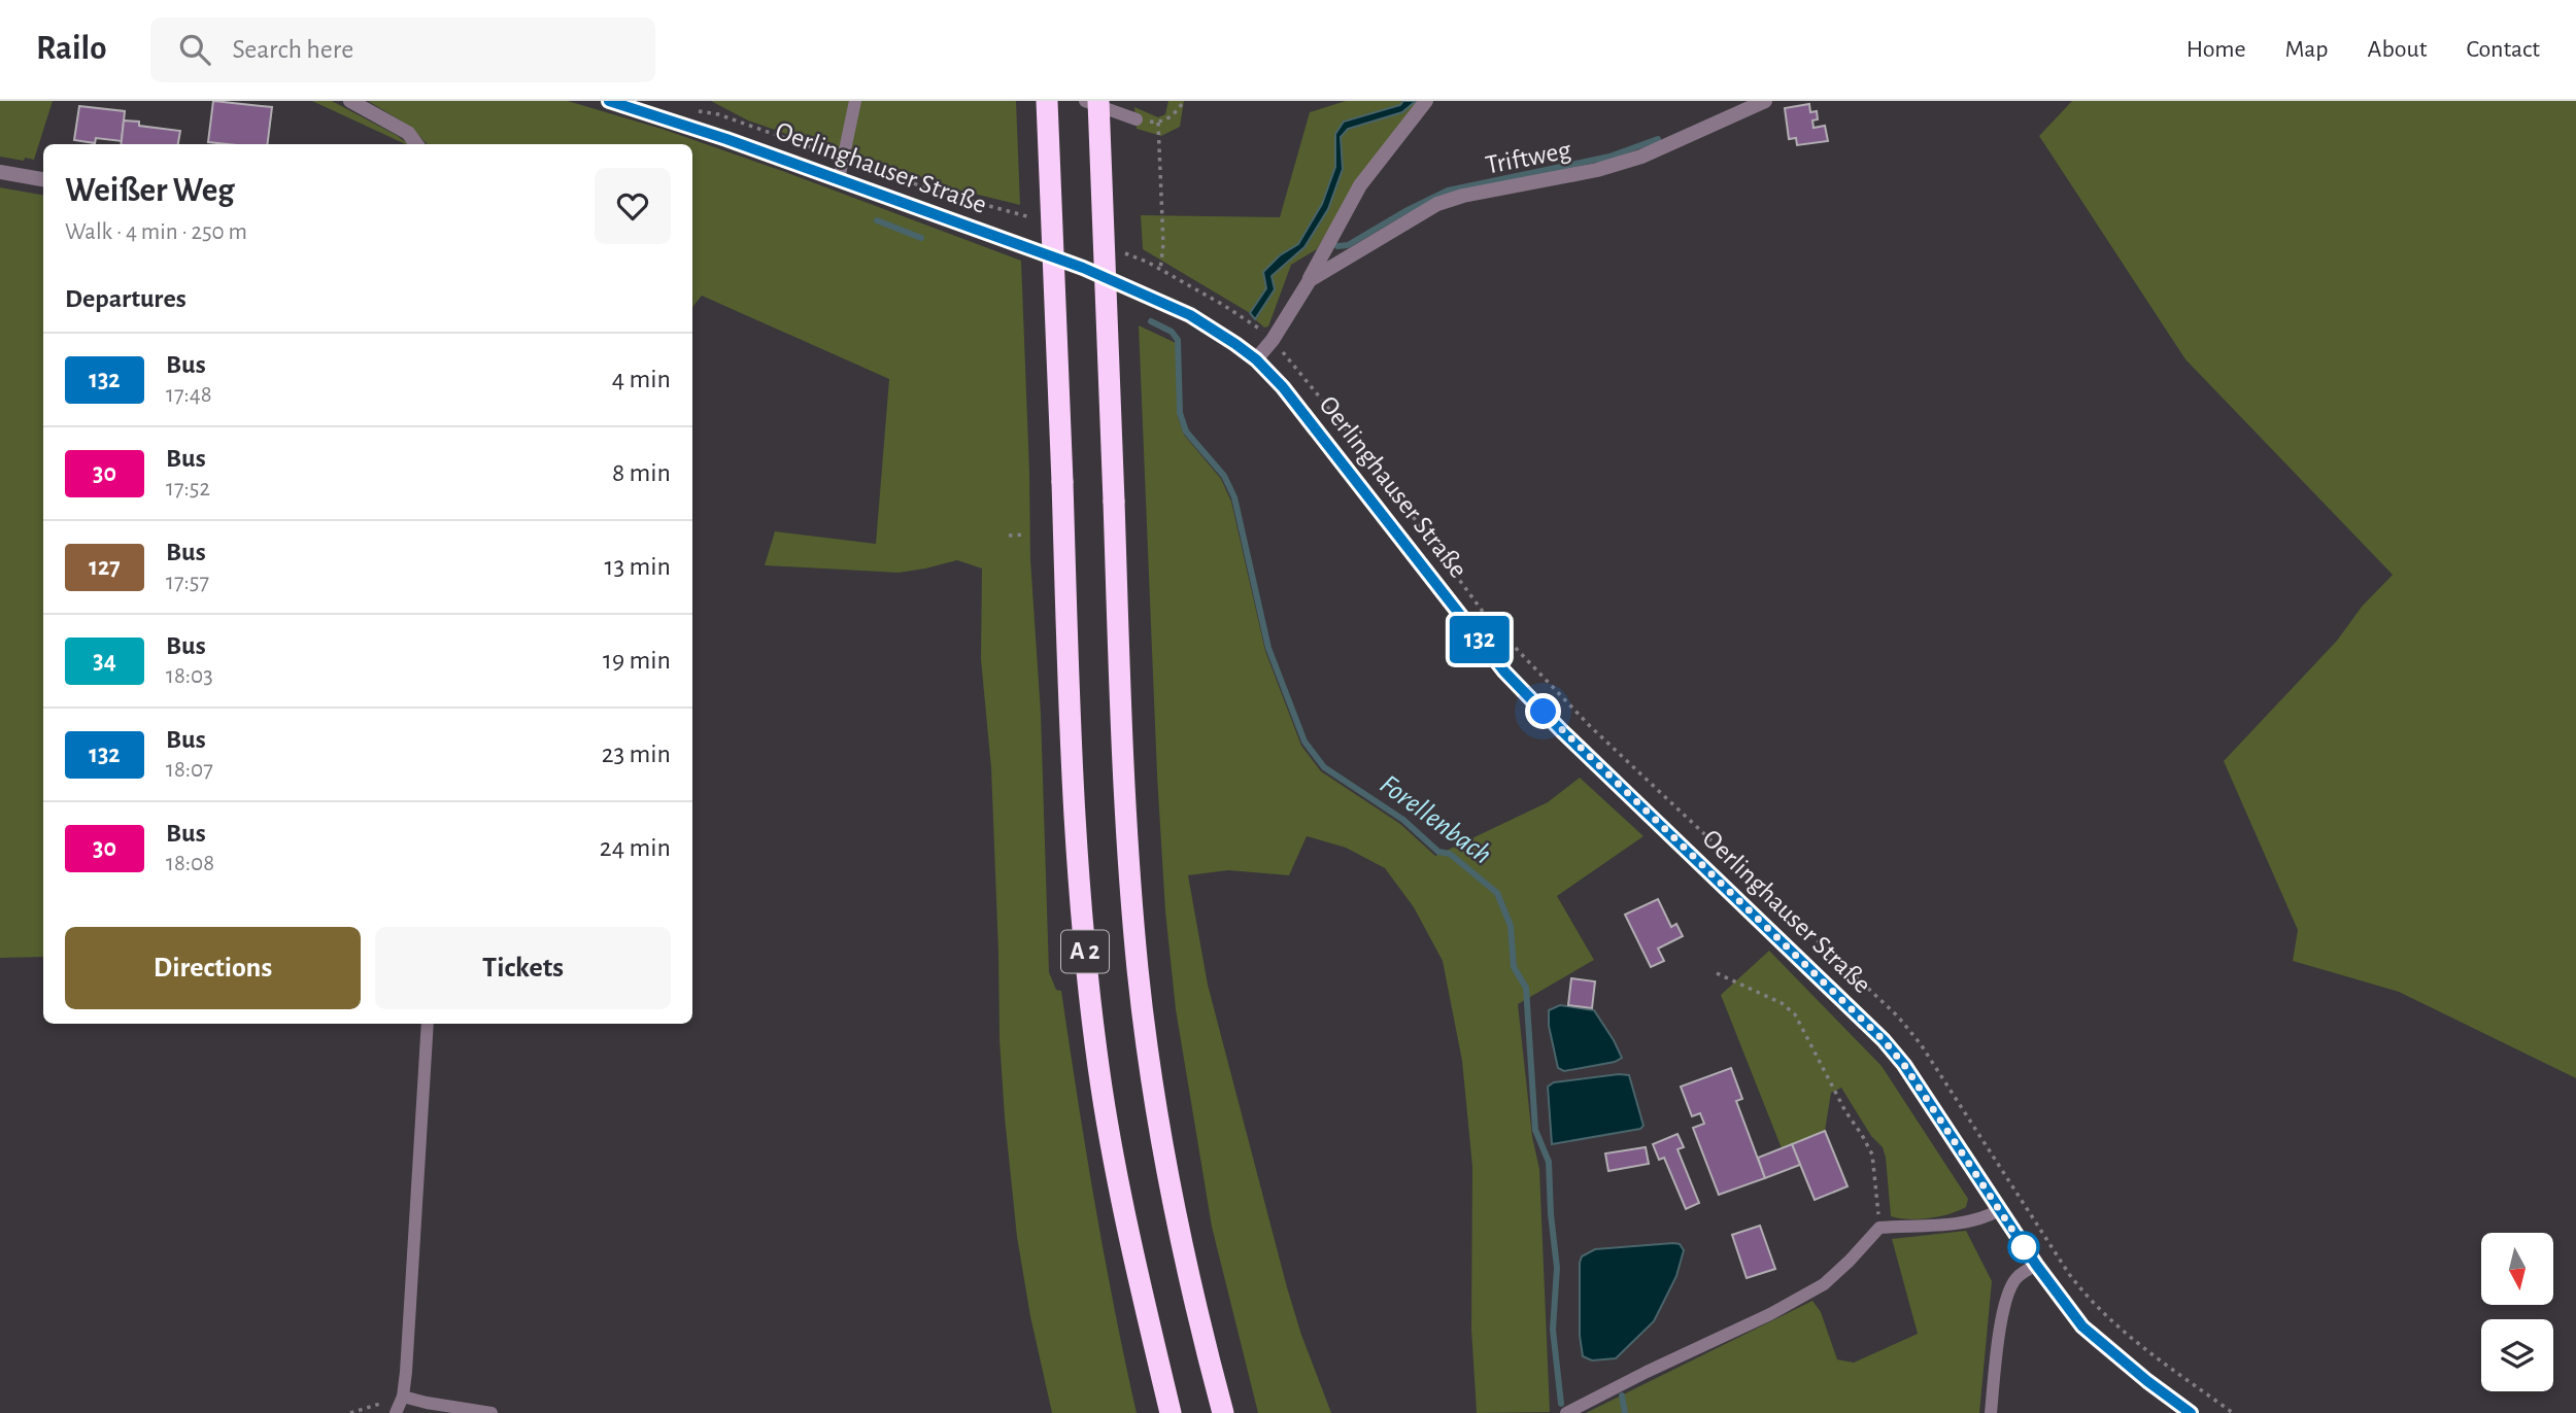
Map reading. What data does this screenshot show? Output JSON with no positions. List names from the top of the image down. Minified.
{"streets":{"highway":["A 2"],"main road":["Oerlinghauser Straße"],"street":["Triftweg"]},"crossings":[["Triftweg","Oerlinghauser Straße"]],"water":["Forellenbach"],"lines":["bus line 132"],"north":"bottom","page":{"header":"Railo","search":"Search here","nav":["Home","Map","About","Contact"],"on_map":"132","heading":[["Weißer Weg","Walk · 4 min · 250 m"],"Departures"],"list":[{"mark":"132","name":"Bus","note":"17:48","value":"4 min"},{"mark":"30","name":"Bus","note":"17:52","value":"8 min"},{"mark":"127","name":"Bus","note":"17:57","value":"13 min"},{"mark":"34","name":"Bus","note":"18:03","value":"19 min"},{"mark":"132","name":"Bus","note":"18:07","value":"23 min"},{"mark":"30","name":"Bus","note":"18:08","value":"24 min"}],"buttons":["Directions","Tickets"]}}
